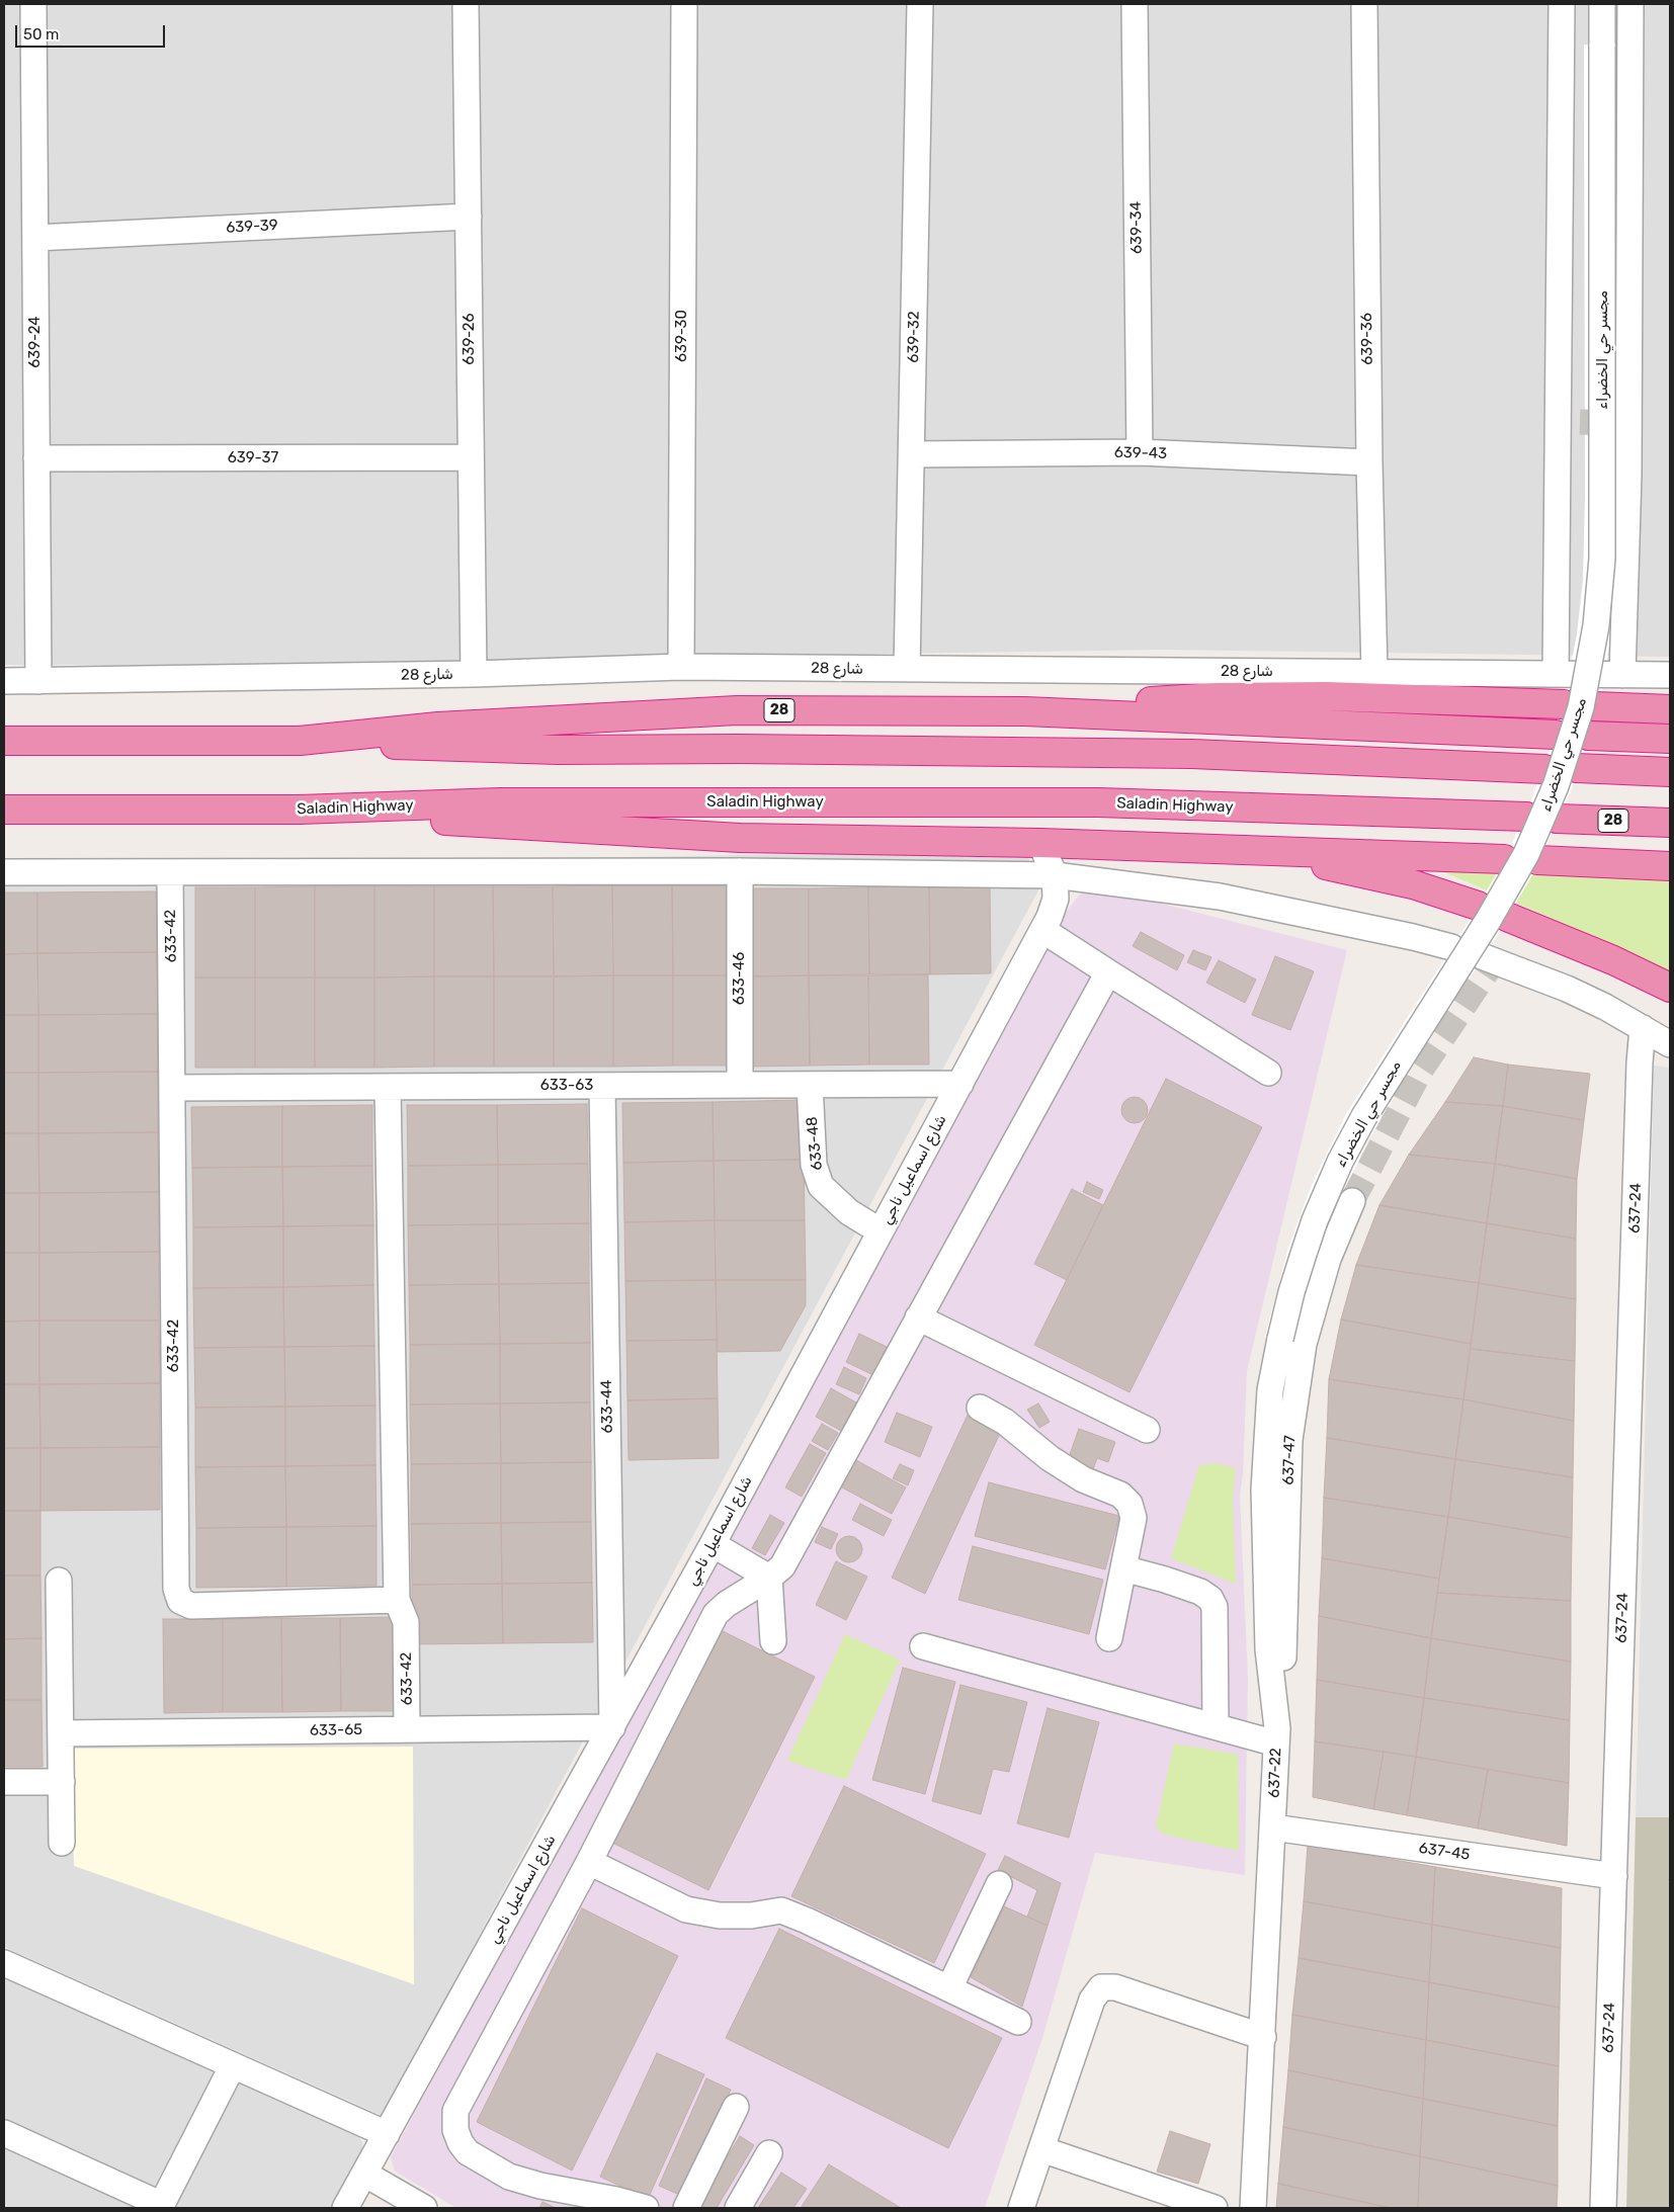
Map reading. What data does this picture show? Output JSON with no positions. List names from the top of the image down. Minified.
{"streets":{"highway":["28","Saladin Highway"],"street":["639-39","639-34","639-30","639-32","639-26","639-36","639-24","مجسر حي الخضراء","639-43","639-37","شارع 28","633-42","633-46","633-63","633-48","شارع اسماعيل ناجي","637-24","633-44","637-47","633-65","637-22","637-45"]},"crossings":[["639-39","639-26"],["639-39","639-24"],["639-34","639-43"],["639-30","شارع 28"],["639-32","639-43"],["639-32","شارع 28"],["639-26","639-37"],["639-26","شارع 28"],["639-36","639-43"],["639-36","شارع 28"],["639-24","639-37"],["639-24","شارع 28"],["مجسر حي الخضراء","637-22"],["633-42","633-63"],["633-42","633-65"],["633-46","633-63"],["633-63","633-48"],["633-63","شارع اسماعيل ناجي"],["633-63","633-44"],["633-48","شارع اسماعيل ناجي"],["شارع اسماعيل ناجي","633-44"],["شارع اسماعيل ناجي","633-65"],["637-24","637-45"],["633-44","633-65"],["637-47","637-22"],["637-22","637-45"]],"scale_bar":"50 m"}
